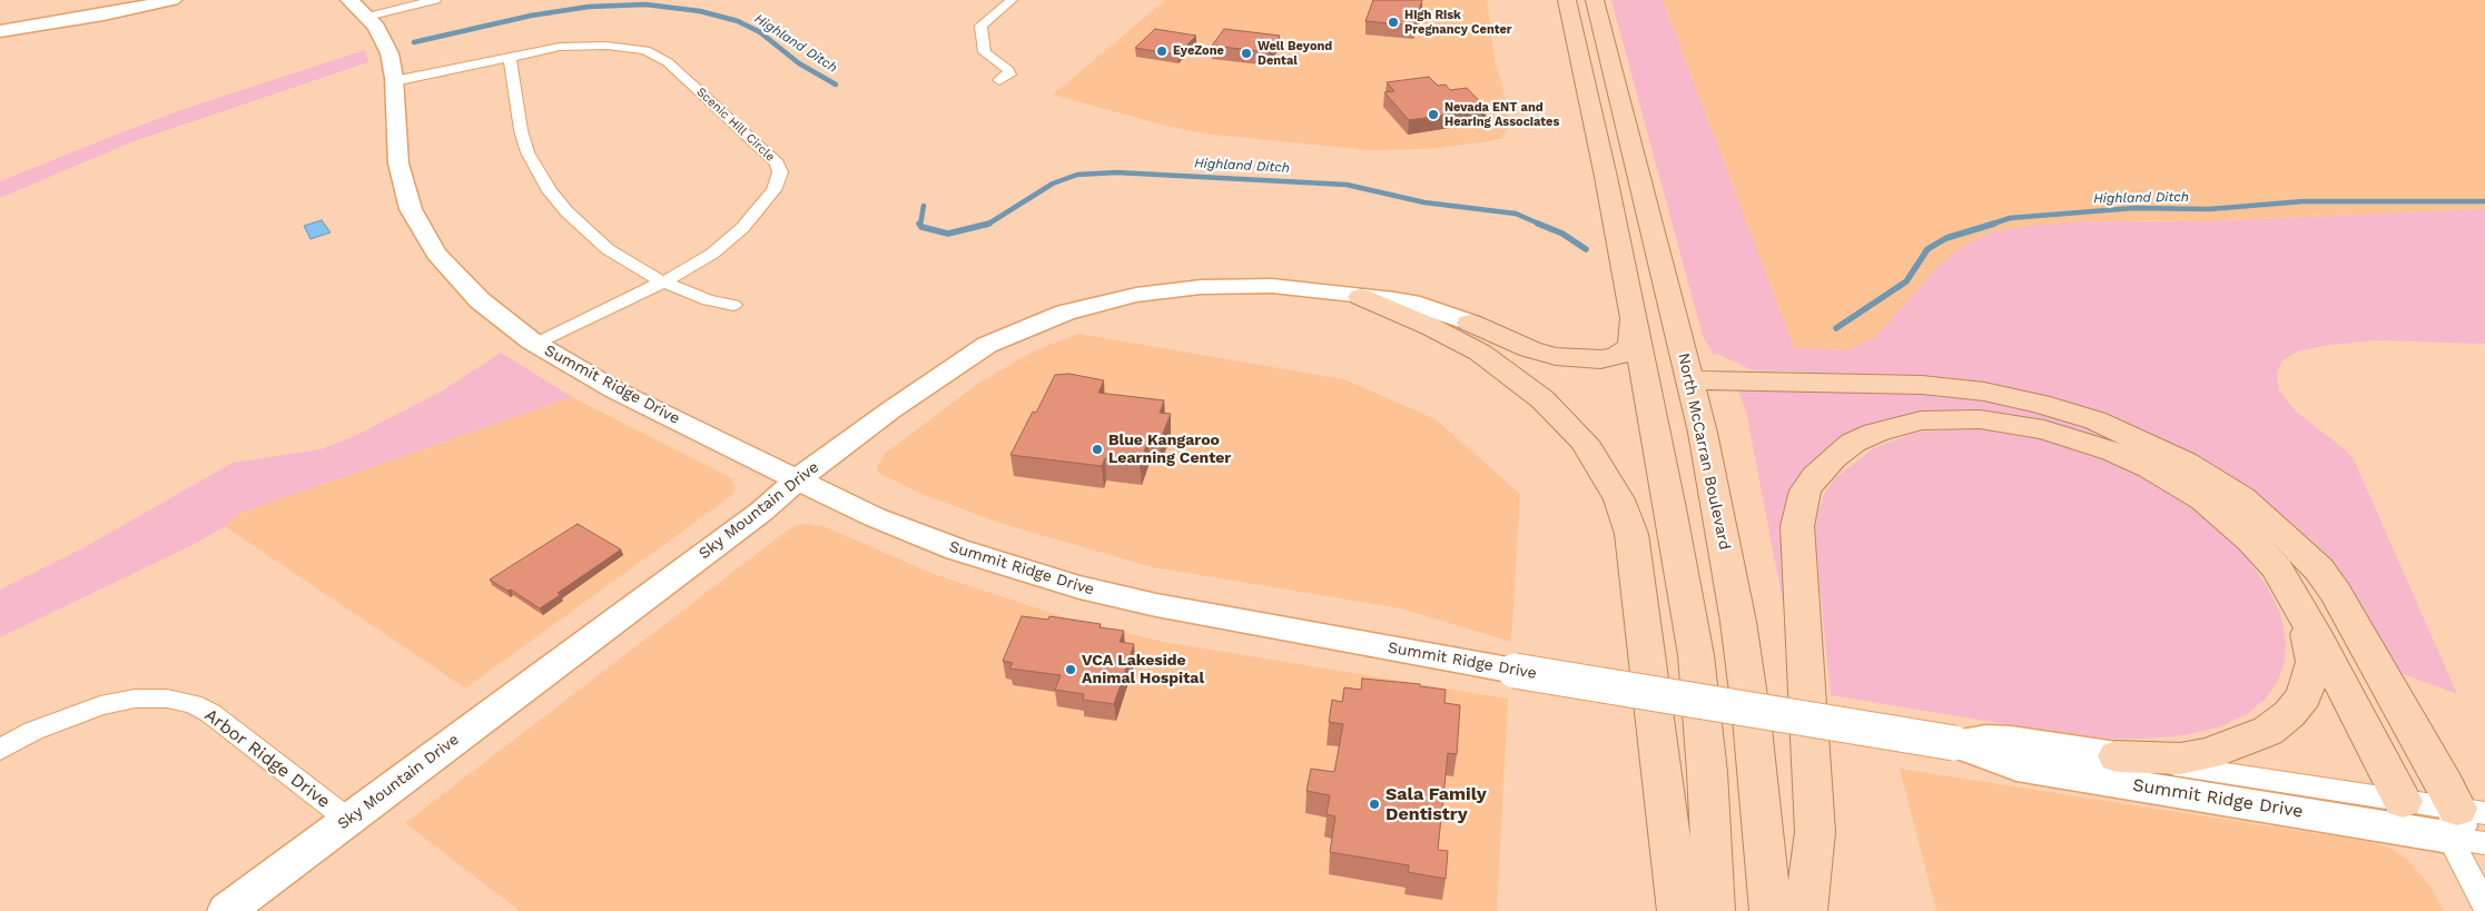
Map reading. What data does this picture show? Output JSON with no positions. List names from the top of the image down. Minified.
{"streets":{"main road":["North McCarran Boulevard"],"street":["Scenic Hill Circle","Summit Ridge Drive","Sky Mountain Drive","Arbor Ridge Drive"]},"crossings":[["Scenic Hill Circle","Summit Ridge Drive"],["Summit Ridge Drive","Sky Mountain Drive"],["Sky Mountain Drive","Arbor Ridge Drive"]],"water":["Highland Ditch"],"places":["High Risk Pregnancy Center","EyeZone","Well Beyond Dental","Nevada ENT and Hearing Associates","Blue Kangaroo Learning Center","VCA Lakeside Animal Hospital","Sala Family Dentistry"]}
